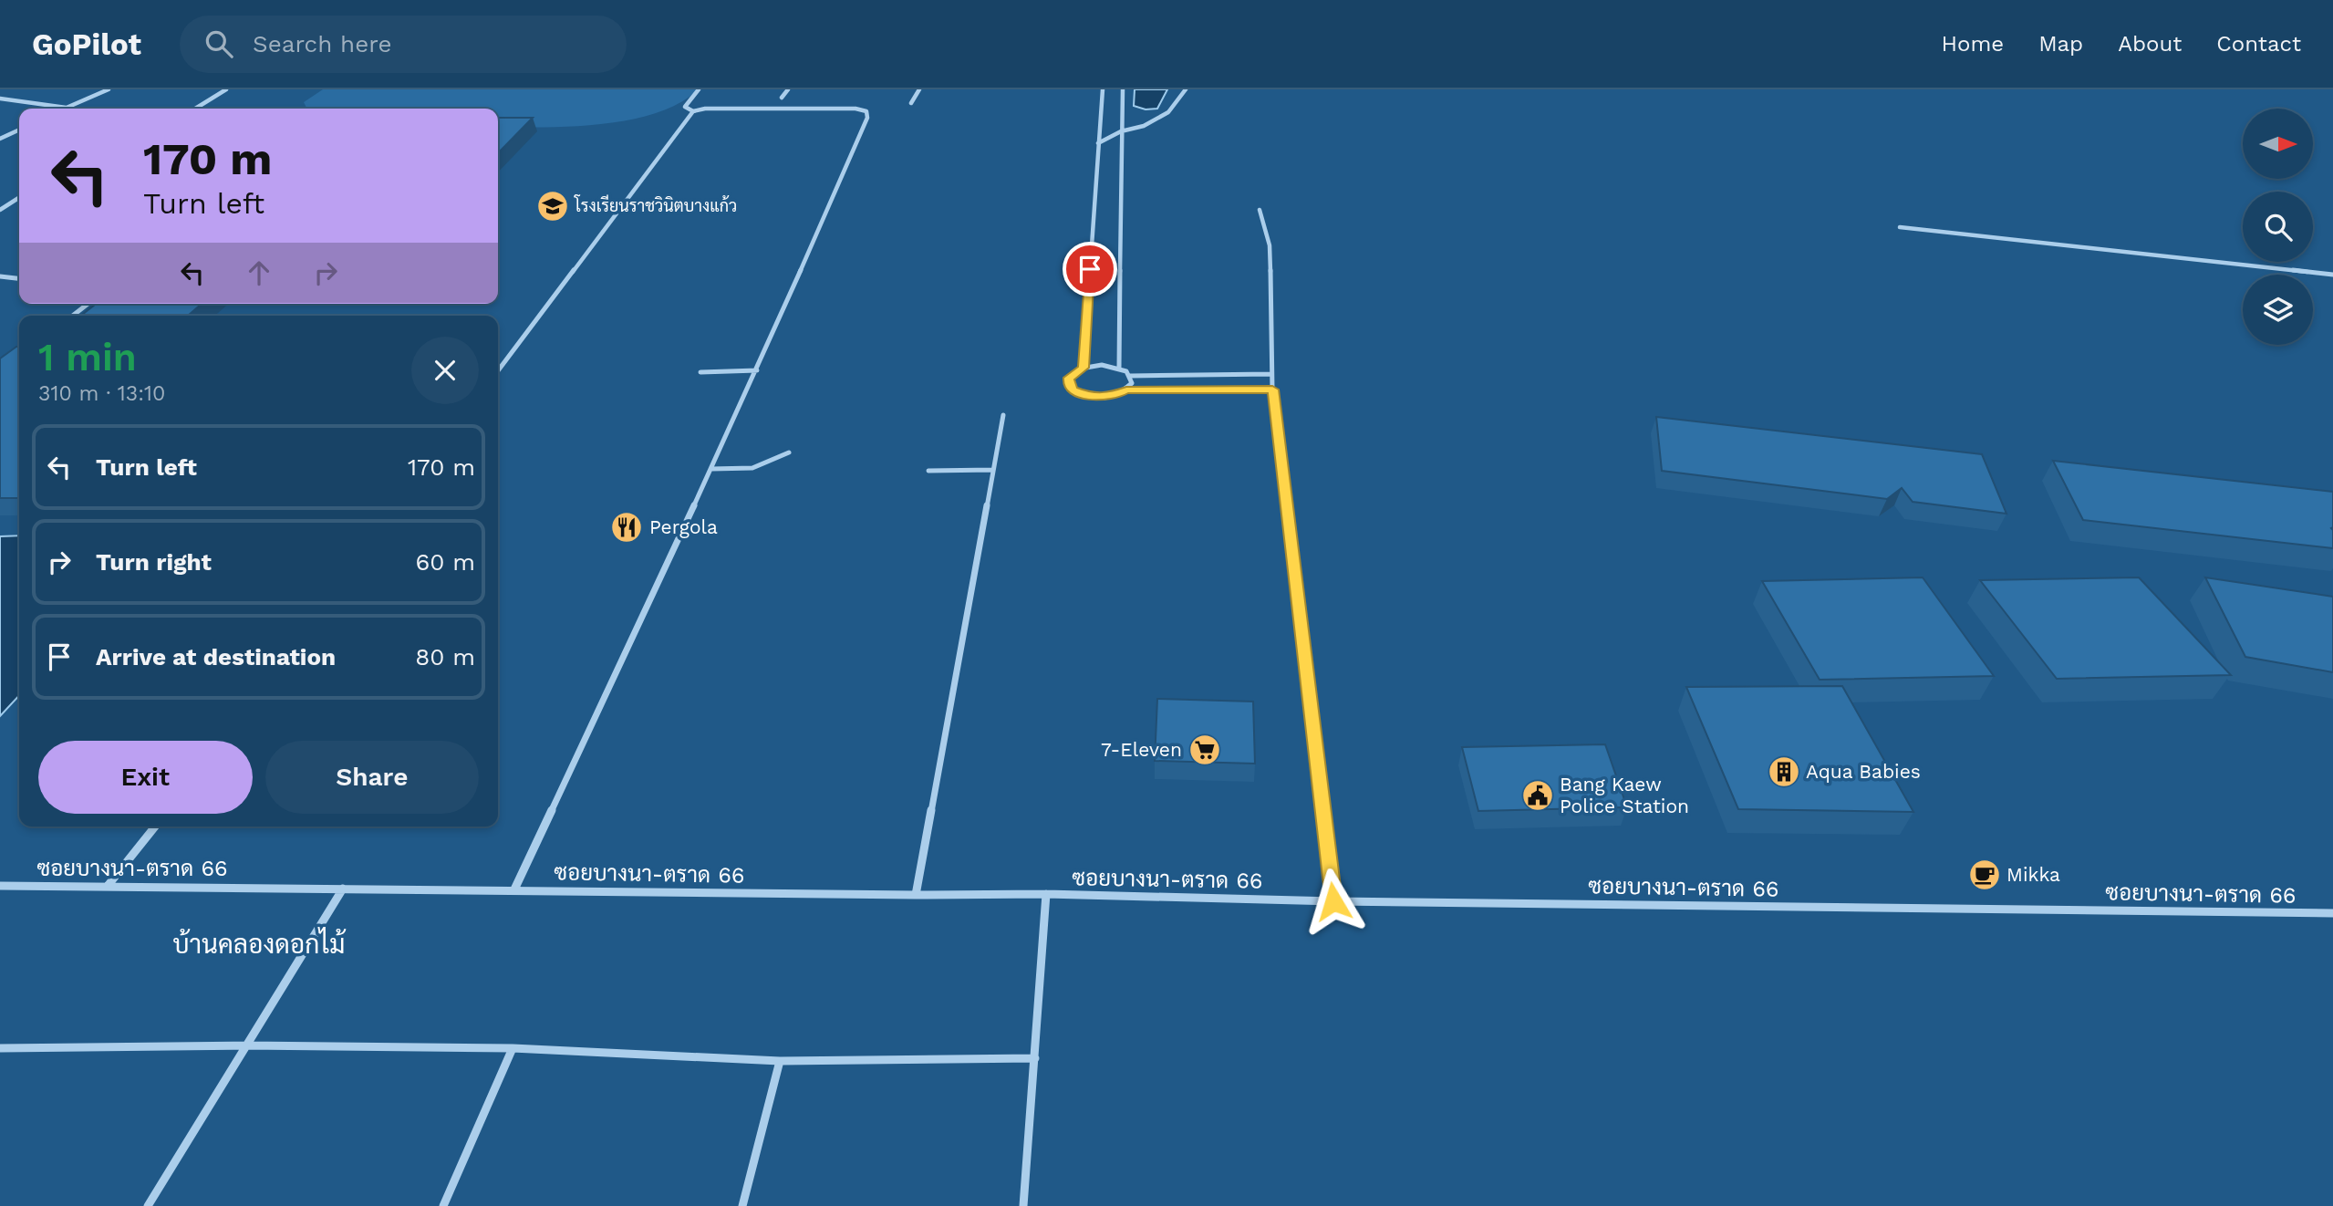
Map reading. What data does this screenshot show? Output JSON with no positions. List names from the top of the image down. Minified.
{"streets":{"street":["ซอยบางนา-ตราด 66"]},"districts":["บ้านคลองดอกไม้"],"places":{"school or university":["โรงเรียนราชวินิตบางแก้ว"],"restaurant":["Pergola"],"supermarket":["7-Eleven"],"building":["Aqua Babies"],"public building":["Bang Kaew Police Station"],"cafe":["Mikka"]},"north":"right","page":{"header":"GoPilot","search":"Search here","nav":["Home","Map","About","Contact"],"turn":["170 m","Turn left"],"heading":["1 min","310 m · 13:10"],"list":[{"name":"Turn left","value":"170 m"},{"name":"Turn right","value":"60 m"},{"name":"Arrive at destination","value":"80 m"}],"buttons":["Exit","Share"]}}
